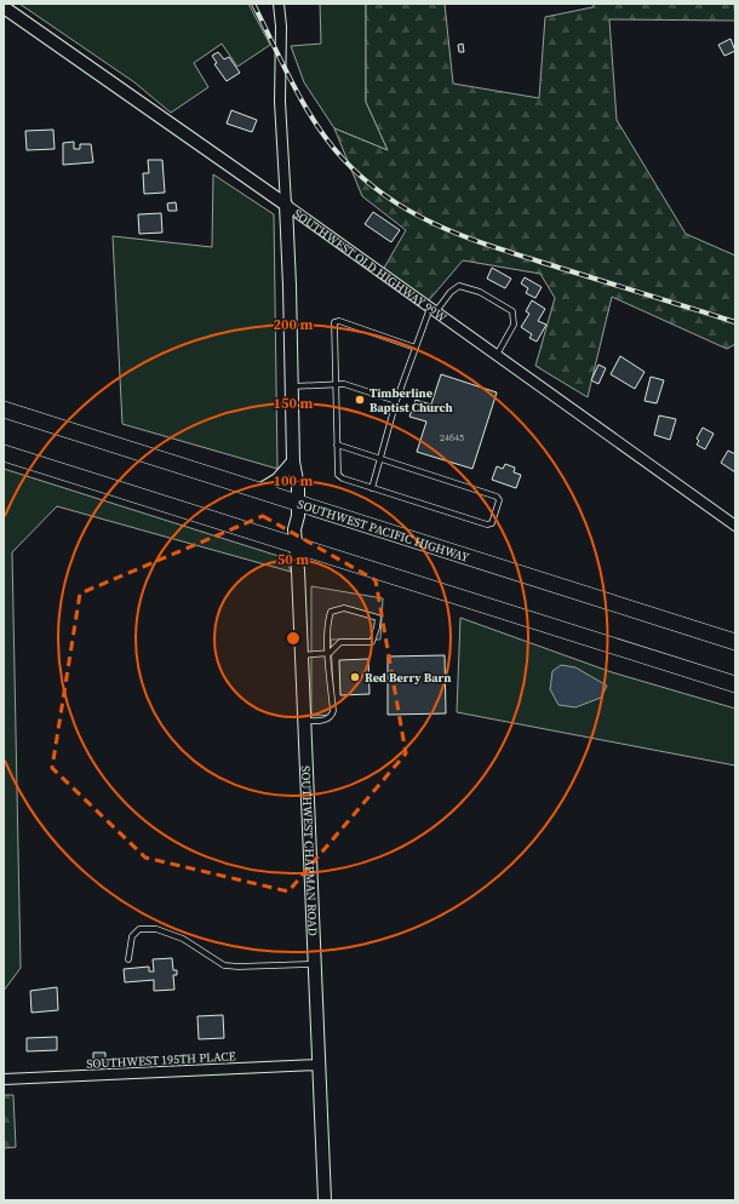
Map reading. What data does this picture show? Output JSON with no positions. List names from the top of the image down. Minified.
{"streets":{"highway":["SOUTHWEST PACIFIC HIGHWAY"],"street":["SOUTHWEST OLD HIGHWAY 99W","SOUTHWEST CHAPMAN ROAD","SOUTHWEST 195TH PLACE"]},"crossings":[["SOUTHWEST OLD HIGHWAY 99W","SOUTHWEST CHAPMAN ROAD"],["SOUTHWEST PACIFIC HIGHWAY","SOUTHWEST CHAPMAN ROAD"],["SOUTHWEST CHAPMAN ROAD","SOUTHWEST 195TH PLACE"]],"places":["Timberline Baptist Church","Red Berry Barn"],"house_numbers":["24645"],"rings":["200 m","150 m","100 m","50 m"]}
